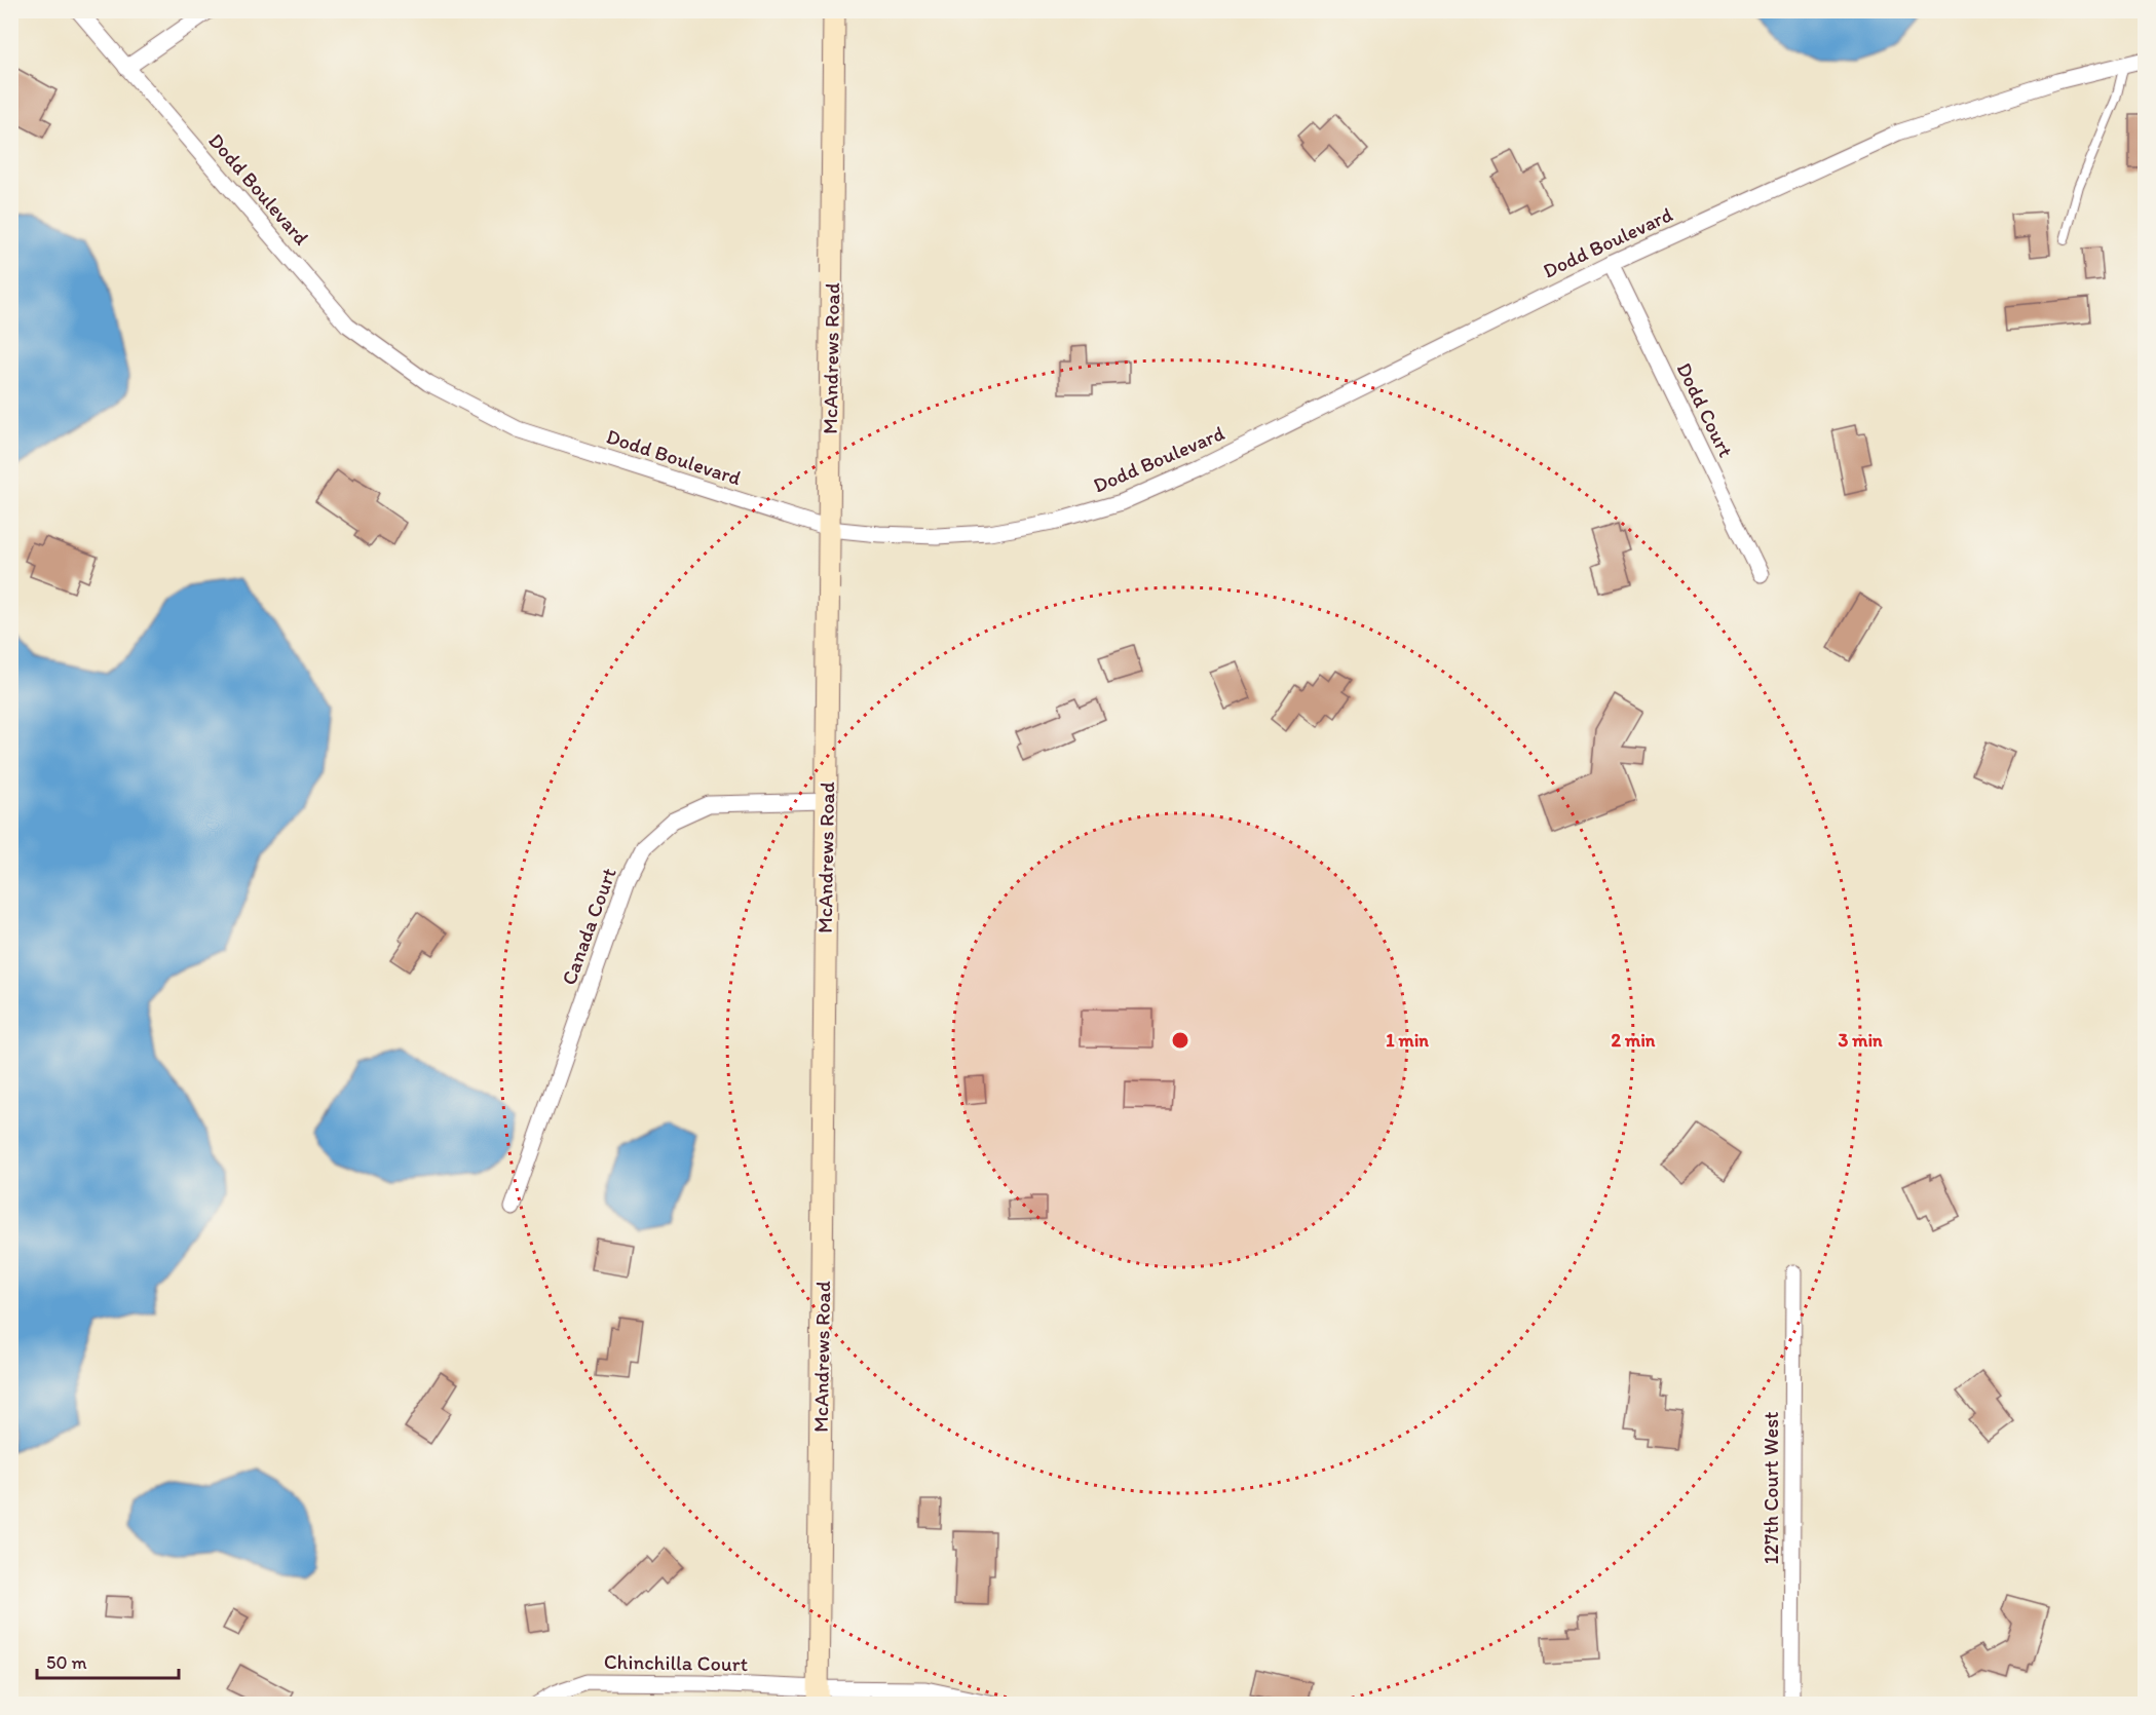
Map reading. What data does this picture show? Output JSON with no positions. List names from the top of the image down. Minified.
{"streets":{"main road":["McAndrews Road"],"street":["Dodd Boulevard","Dodd Court","Canada Court","127th Court West","Chinchilla Court"]},"crossings":[["Dodd Boulevard","McAndrews Road"],["Dodd Boulevard","Dodd Court"],["McAndrews Road","Canada Court"],["McAndrews Road","Chinchilla Court"]],"scale_bar":"50 m","rings":["1 min","2 min","3 min"]}
